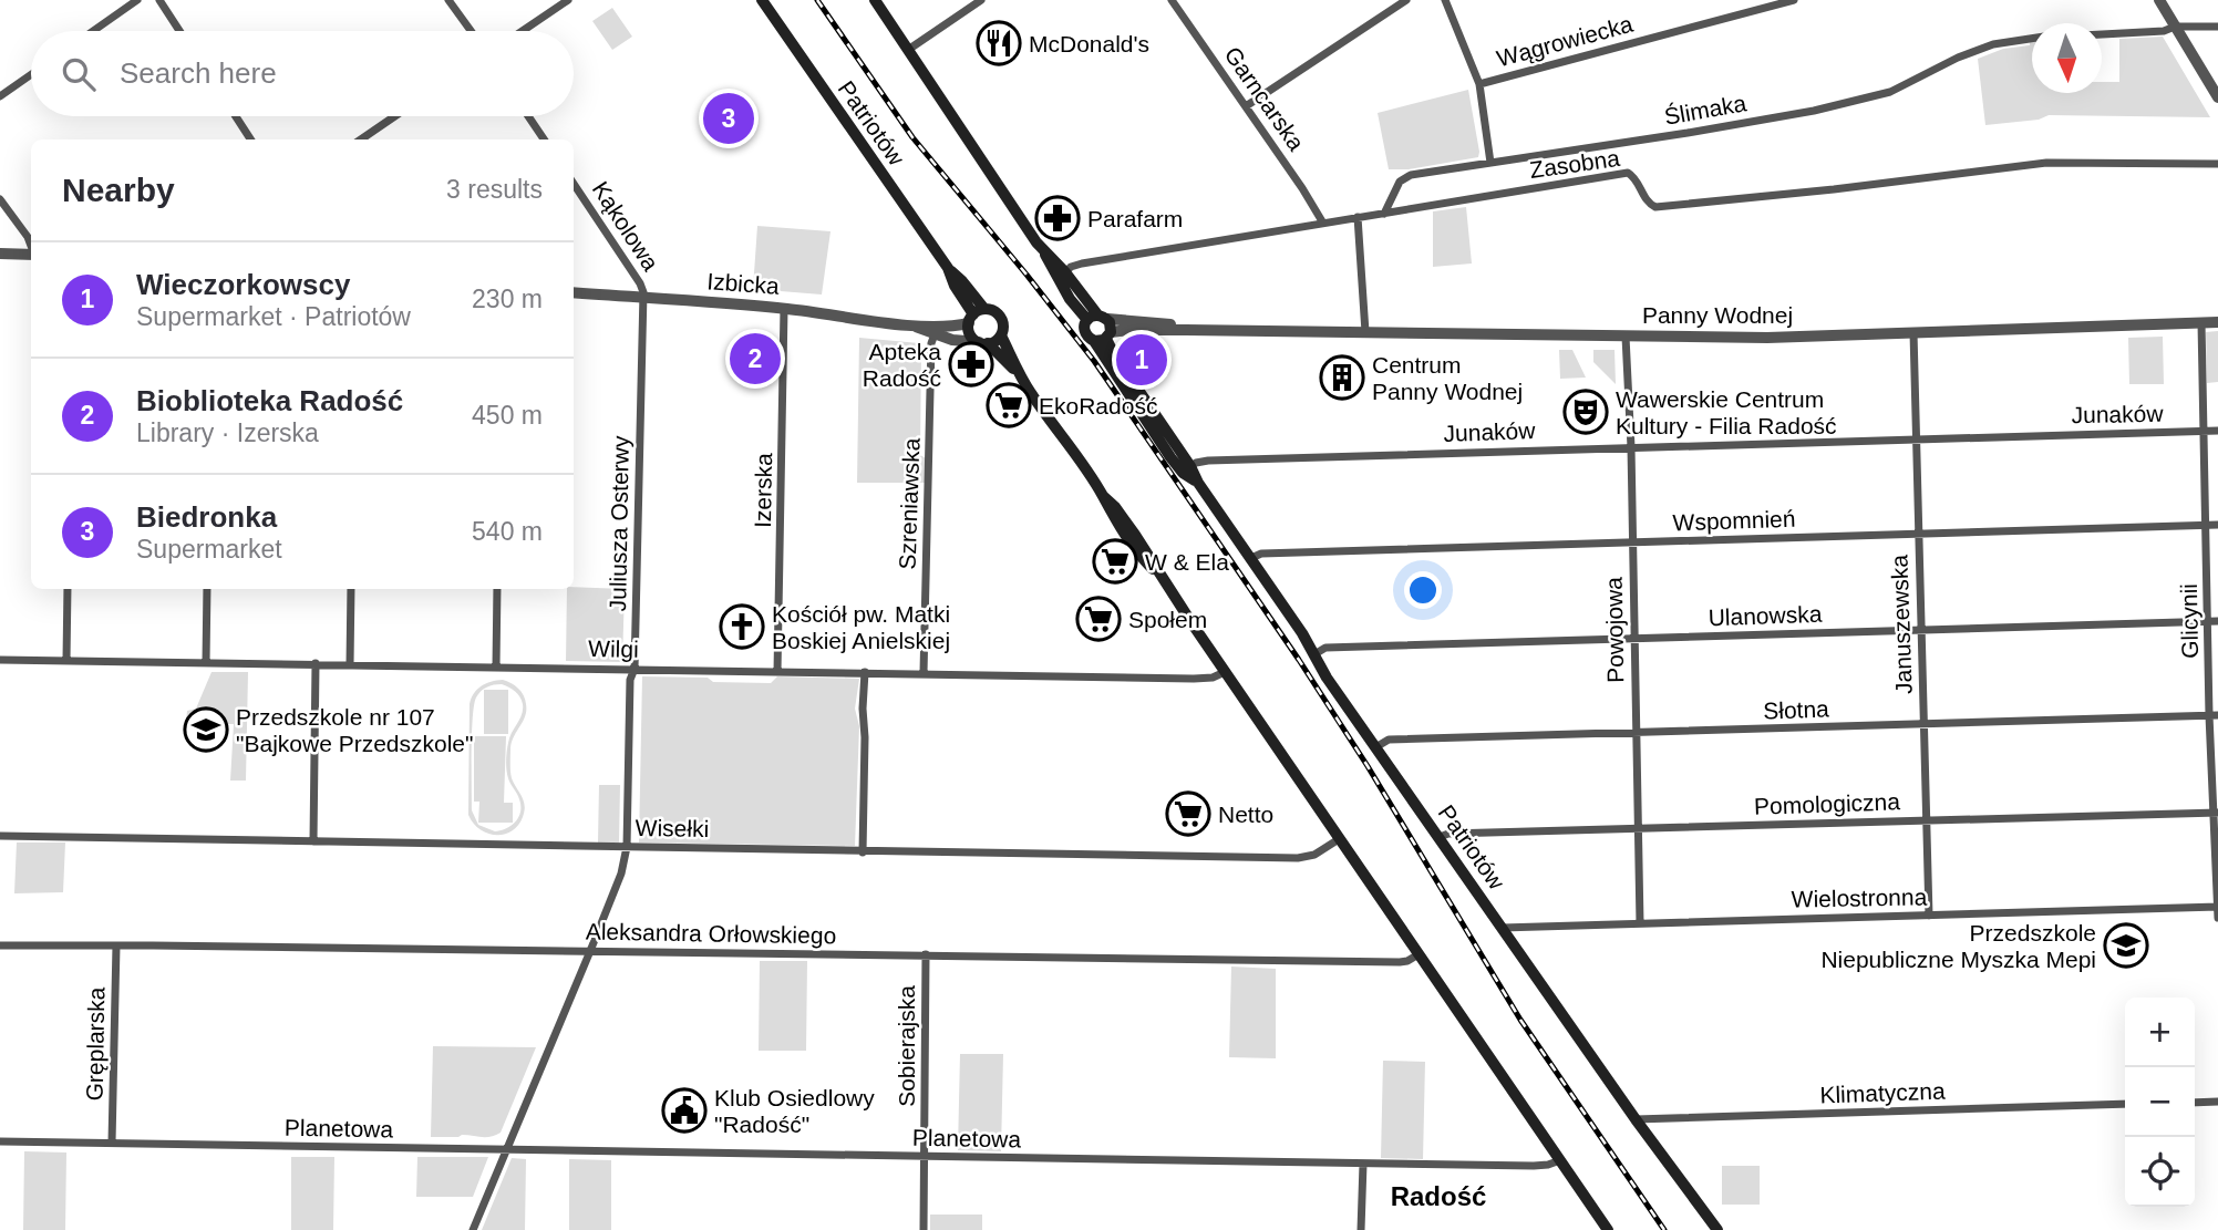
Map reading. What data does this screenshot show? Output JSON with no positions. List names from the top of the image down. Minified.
{"streets":{"main road":["Patriotów"],"street":["Wągrowiecka","Garncarska","Ślimaka","Zasobna","Kąkolowa","Izbicka","Panny Wodnej","Junaków","Izerska","Szreniawska","Wspomnień","Juliusza Osterwy","Ulanowska","Glicynii","Januszewska","Powojowa","Wilgi","Słotna","Pomologiczna","Wisełki","Wielostronna","Aleksandra Orłowskiego","Gręplarska","Sobierajska","Klimatyczna","Planetowa"]},"crossings":[["Garncarska","Zasobna"],["Ślimaka","Zasobna"],["Patriotów","Izbicka"],["Patriotów","Panny Wodnej"],["Patriotów","Junaków"],["Patriotów","Wspomnień"],["Patriotów","Ulanowska"],["Patriotów","Słotna"],["Patriotów","Pomologiczna"],["Patriotów","Wielostronna"],["Patriotów","Klimatyczna"],["Kąkolowa","Izbicka"],["Kąkolowa","Juliusza Osterwy"],["Izbicka","Izerska"],["Izbicka","Szreniawska"],["Izbicka","Juliusza Osterwy"],["Panny Wodnej","Glicynii"],["Panny Wodnej","Januszewska"],["Panny Wodnej","Powojowa"],["Junaków","Glicynii"],["Junaków","Januszewska"],["Junaków","Powojowa"],["Izerska","Wilgi"],["Szreniawska","Wilgi"],["Wspomnień","Glicynii"],["Wspomnień","Januszewska"],["Wspomnień","Powojowa"],["Juliusza Osterwy","Wilgi"],["Juliusza Osterwy","Wisełki"],["Juliusza Osterwy","Aleksandra Orłowskiego"],["Juliusza Osterwy","Planetowa"],["Ulanowska","Glicynii"],["Ulanowska","Januszewska"],["Ulanowska","Powojowa"],["Glicynii","Słotna"],["Glicynii","Pomologiczna"],["Glicynii","Wielostronna"],["Januszewska","Słotna"],["Januszewska","Pomologiczna"],["Januszewska","Wielostronna"],["Powojowa","Słotna"],["Powojowa","Pomologiczna"],["Powojowa","Wielostronna"],["Aleksandra Orłowskiego","Gręplarska"],["Aleksandra Orłowskiego","Sobierajska"],["Gręplarska","Planetowa"],["Sobierajska","Planetowa"]],"districts":["Radość"],"places":{"restaurant":["McDonald's"],"pharmacy":["Parafarm","Apteka Radość"],"building":["Centrum Panny Wodnej"],"supermarket":["EkoRadość","W & Ela","Społem","Netto"],"theatre":["Wawerskie Centrum Kultury - Filia Radość"],"church":["Kościół pw. Matki Boskiej Anielskiej"],"school or university":["Przedszkole nr 107 \"Bajkowe Przedszkole\"","Przedszkole Niepubliczne Myszka Mepi"],"public building":["Klub Osiedlowy \"Radość\""]},"north":"bottom","page":{"search":"Search here","pins":["3","2","1"],"heading":["Nearby","3 results"],"list":[{"mark":"1","name":"Wieczorkowscy","note":"Supermarket · Patriotów","value":"230 m"},{"mark":"2","name":"Bioblioteka Radość","note":"Library · Izerska","value":"450 m"},{"mark":"3","name":"Biedronka","note":"Supermarket","value":"540 m"}],"map_buttons":["+","−"]}}
